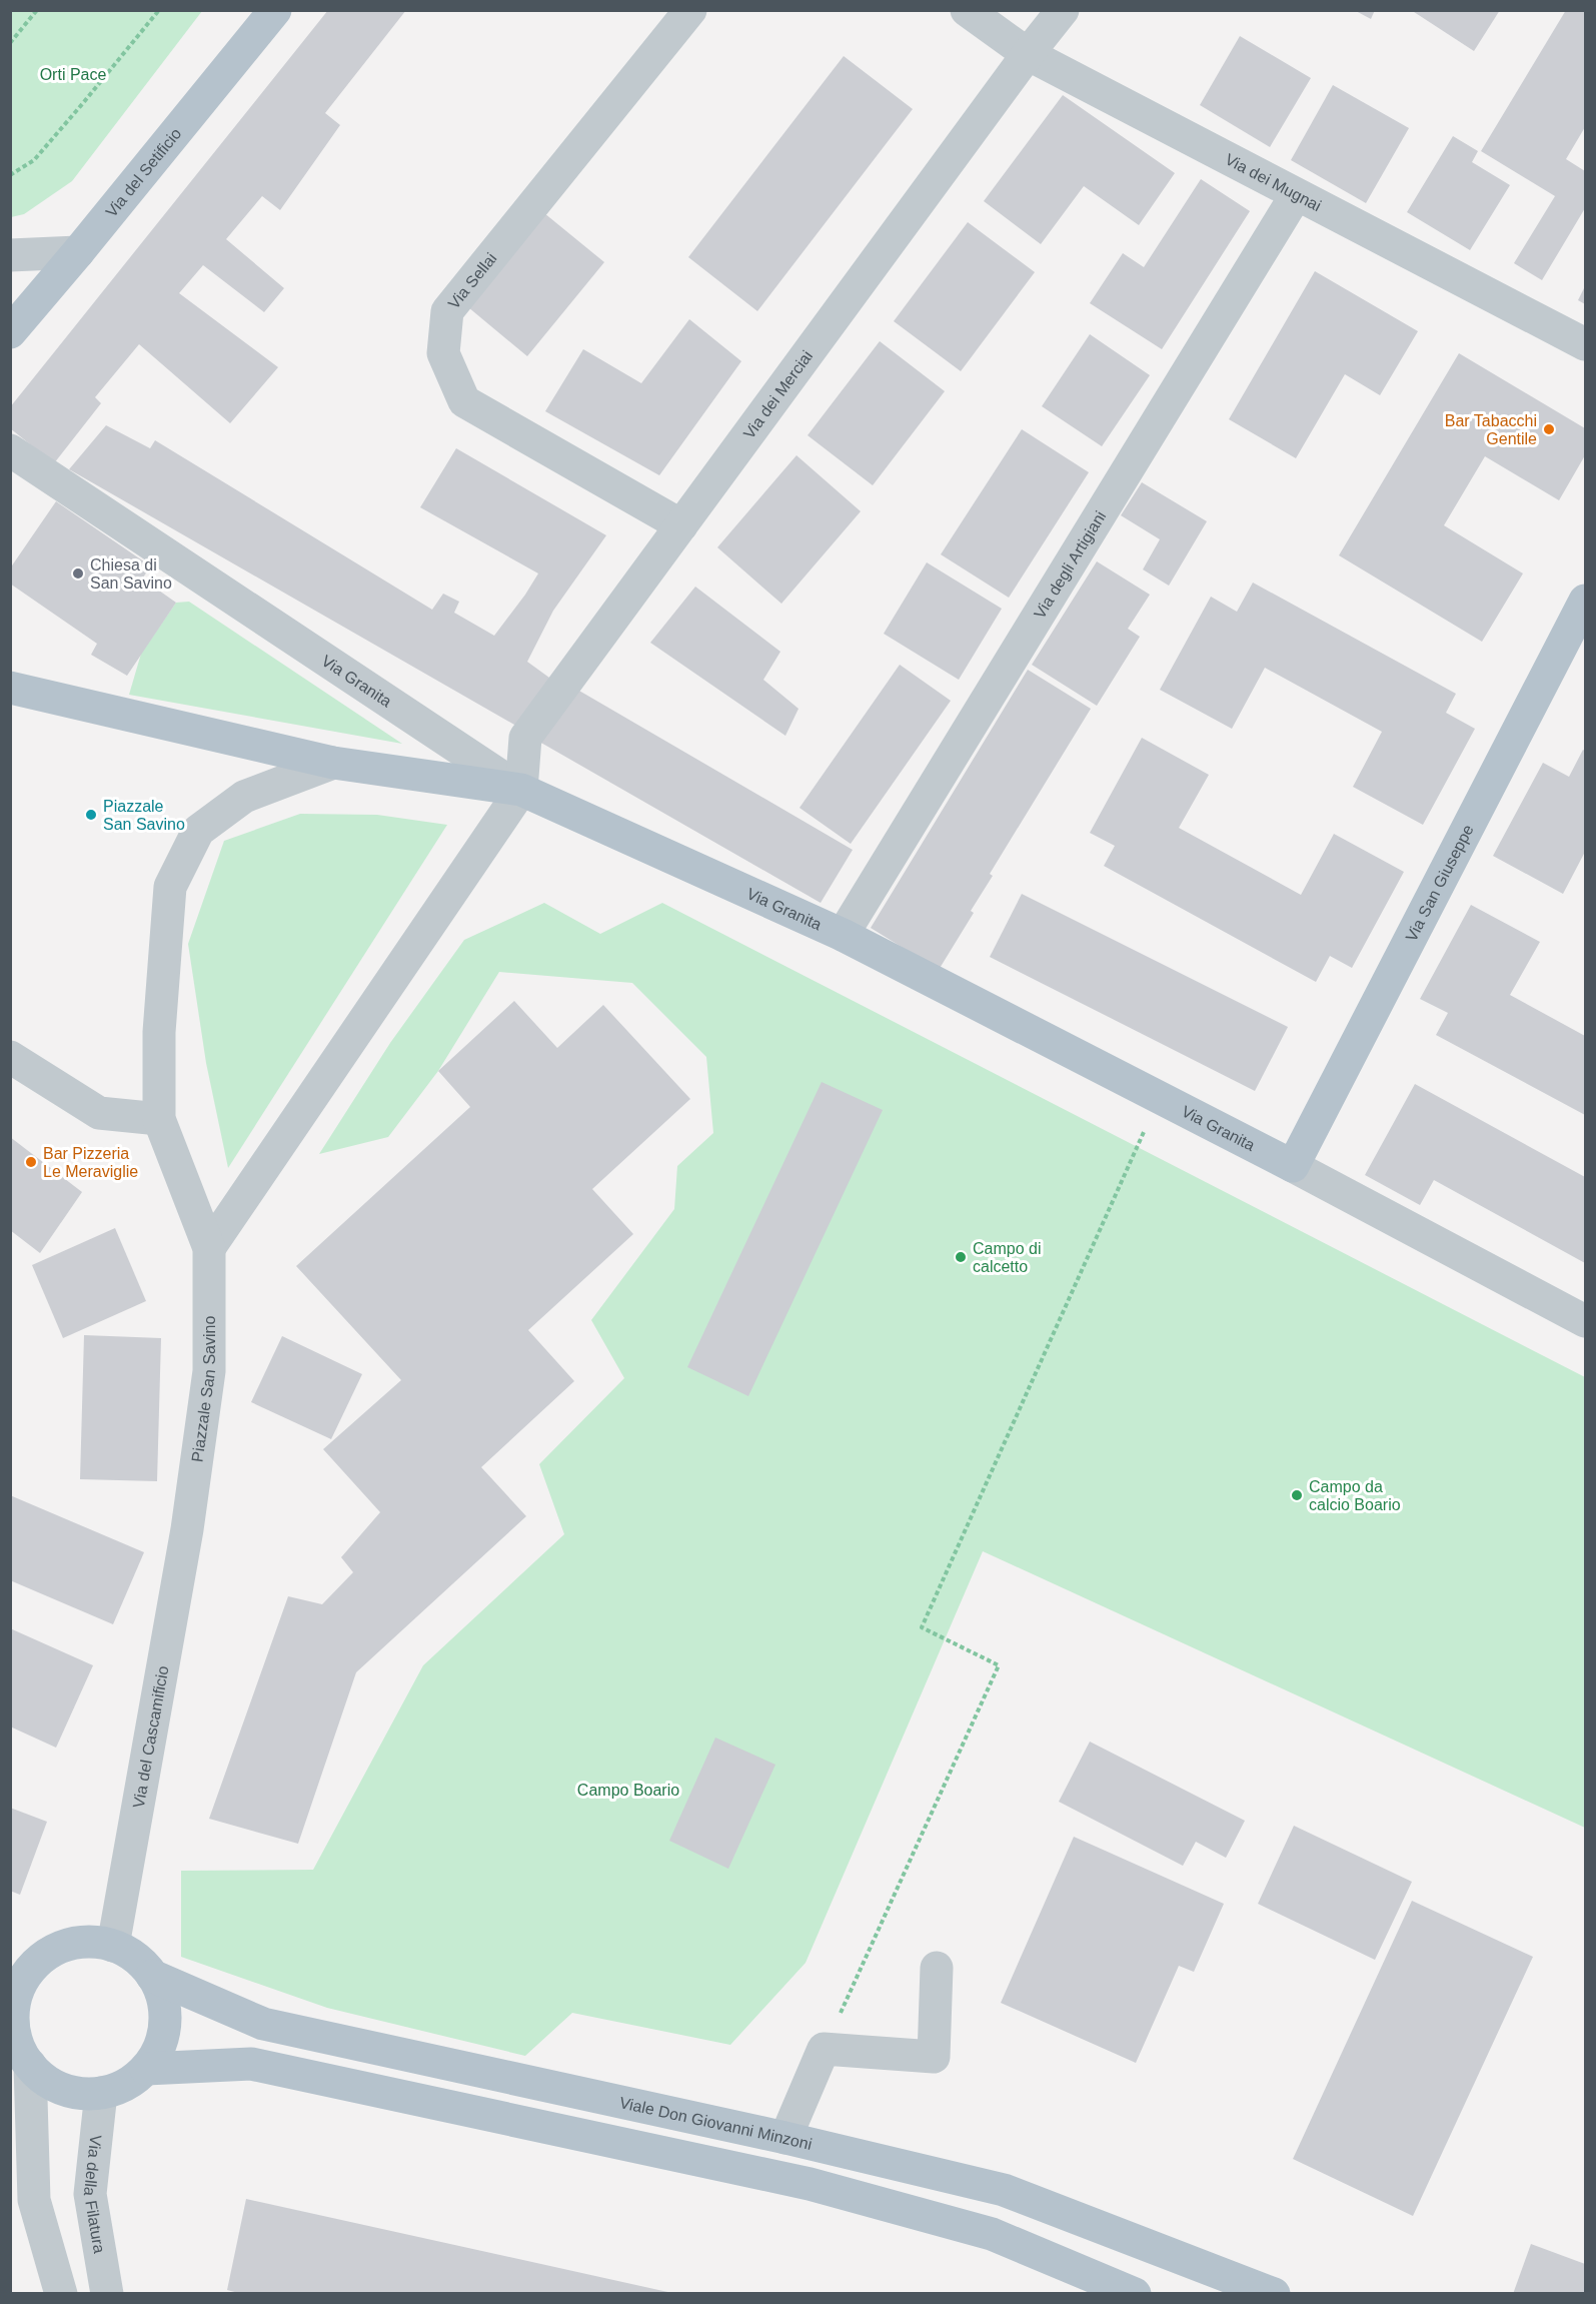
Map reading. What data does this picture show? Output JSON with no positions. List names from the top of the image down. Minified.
{"streets":{"main road":["Via del Setificio","Via Granita","Via San Giuseppe","Piazzale San Savino","Viale Don Giovanni Minzoni"],"street":["Via dei Mugnai","Via Sellai","Via dei Merciai","Via degli Artigiani","Via del Cascamificio","Via della Filatura"]},"crossings":[["Via dei Mugnai","Via dei Merciai"],["Via dei Mugnai","Via degli Artigiani"],["Via Sellai","Via dei Merciai"],["Via dei Merciai","Via Granita"],["Via dei Merciai","Piazzale San Savino"],["Via degli Artigiani","Via Granita"],["Via Granita","Via San Giuseppe"],["Via Granita","Piazzale San Savino"],["Piazzale San Savino","Via del Cascamificio"],["Via del Cascamificio","Viale Don Giovanni Minzoni"],["Via del Cascamificio","Via della Filatura"],["Viale Don Giovanni Minzoni","Via della Filatura"]],"parks":["Orti Pace","Campo Boario"],"places":["Bar Tabacchi Gentile","Chiesa di San Savino","Piazzale San Savino","Bar Pizzeria Le Meraviglie","Campo di calcetto","Campo da calcio Boario"]}
